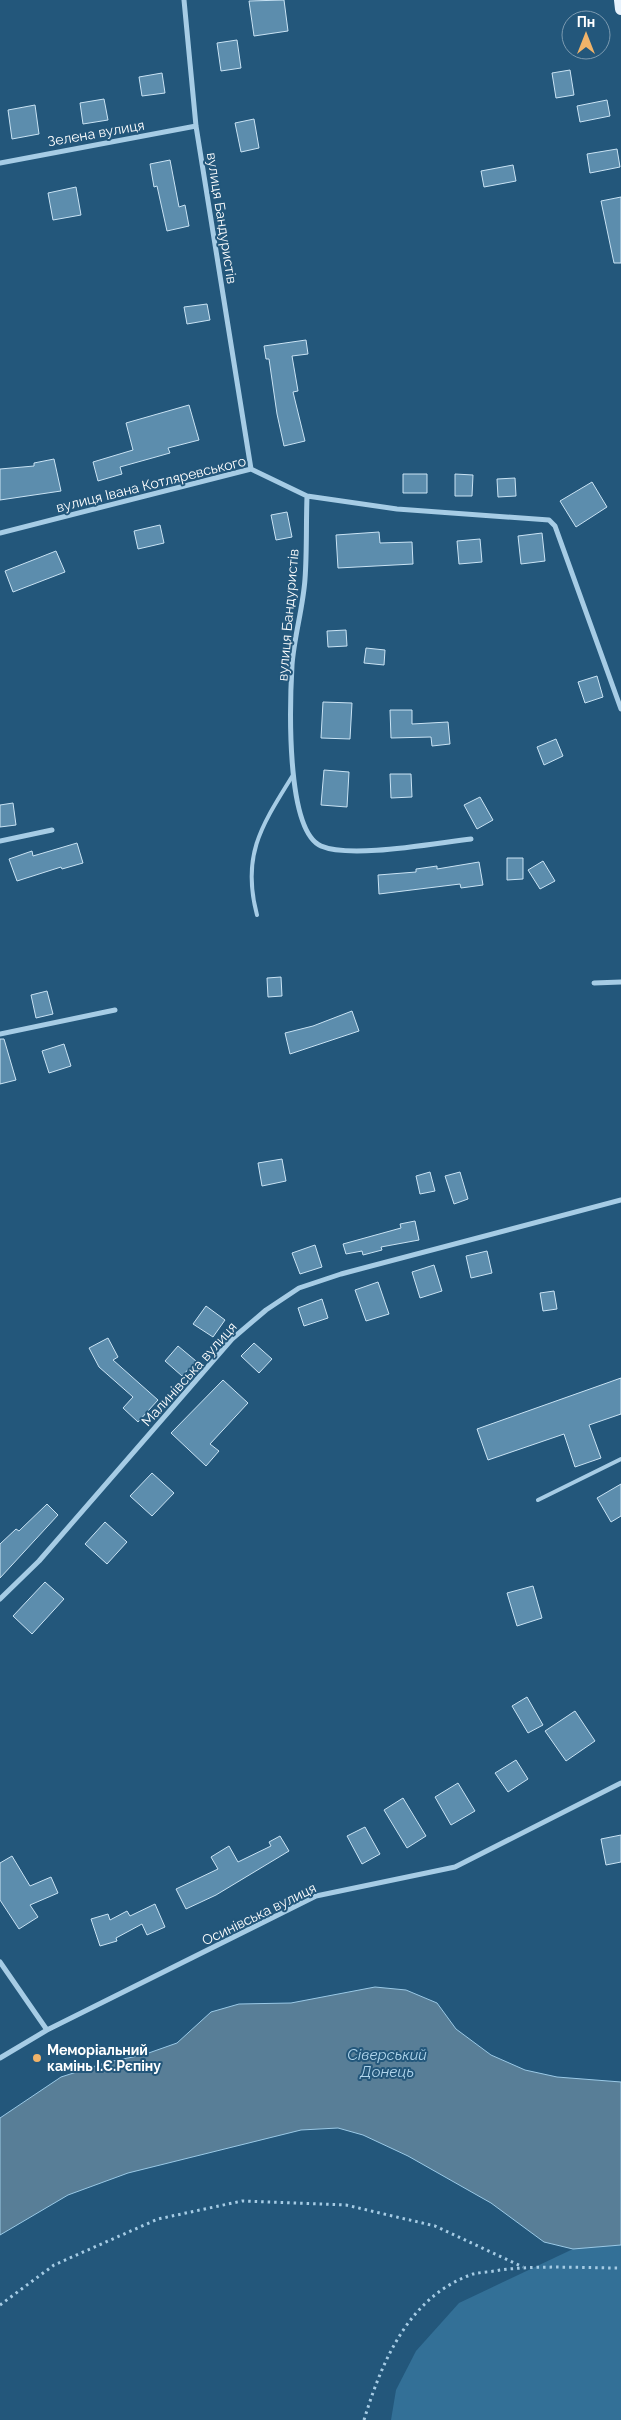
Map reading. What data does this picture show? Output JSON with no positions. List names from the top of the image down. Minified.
{"streets":{"street":["Зелена вулиця","вулиця Бандуристів","вулиця Івана Котляревського","Малинівська вулиця","Осинівська вулиця"]},"crossings":[["Зелена вулиця","вулиця Бандуристів"],["вулиця Бандуристів","вулиця Івана Котляревського"]],"water":["Сіверський Донець"],"places":["Меморіальний камінь І.Є.Рєпіну"],"north":"top"}
